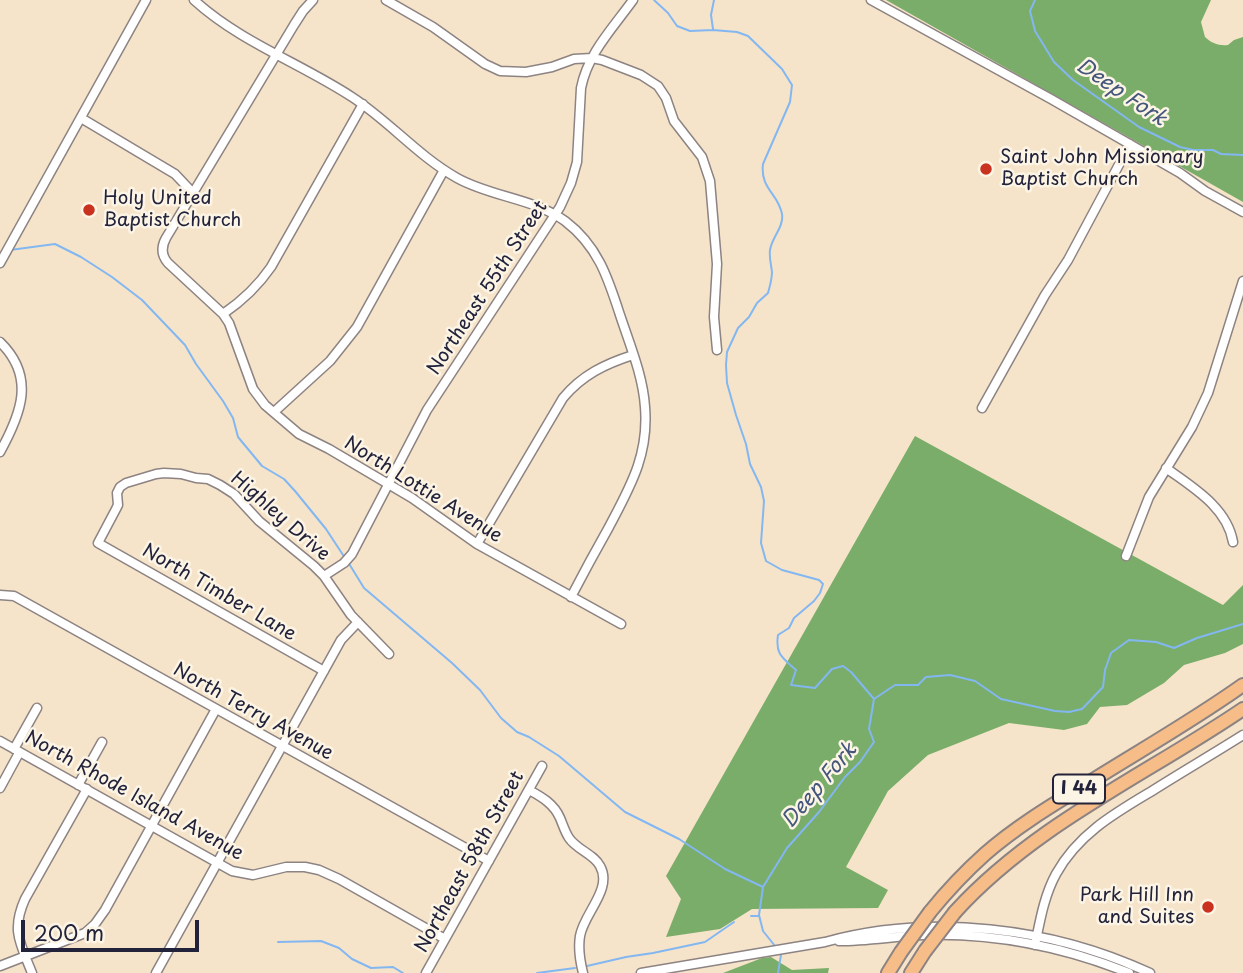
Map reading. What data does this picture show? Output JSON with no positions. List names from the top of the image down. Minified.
{"streets":{"highway":["I 44"],"street":["Northeast 55th Street","North Lottie Avenue","Highley Drive","North Timber Lane","North Terry Avenue","North Rhode Island Avenue","Northeast 58th Street"]},"crossings":[["Northeast 55th Street","North Lottie Avenue"],["Northeast 55th Street","Highley Drive"],["Highley Drive","North Timber Lane"],["North Terry Avenue","Northeast 58th Street"],["North Rhode Island Avenue","Northeast 58th Street"]],"water":["Deep Fork"],"places":["Saint John Missionary Baptist Church","Holy United Baptist Church","Park Hill Inn and Suites"],"scale_bar":"200 m"}
